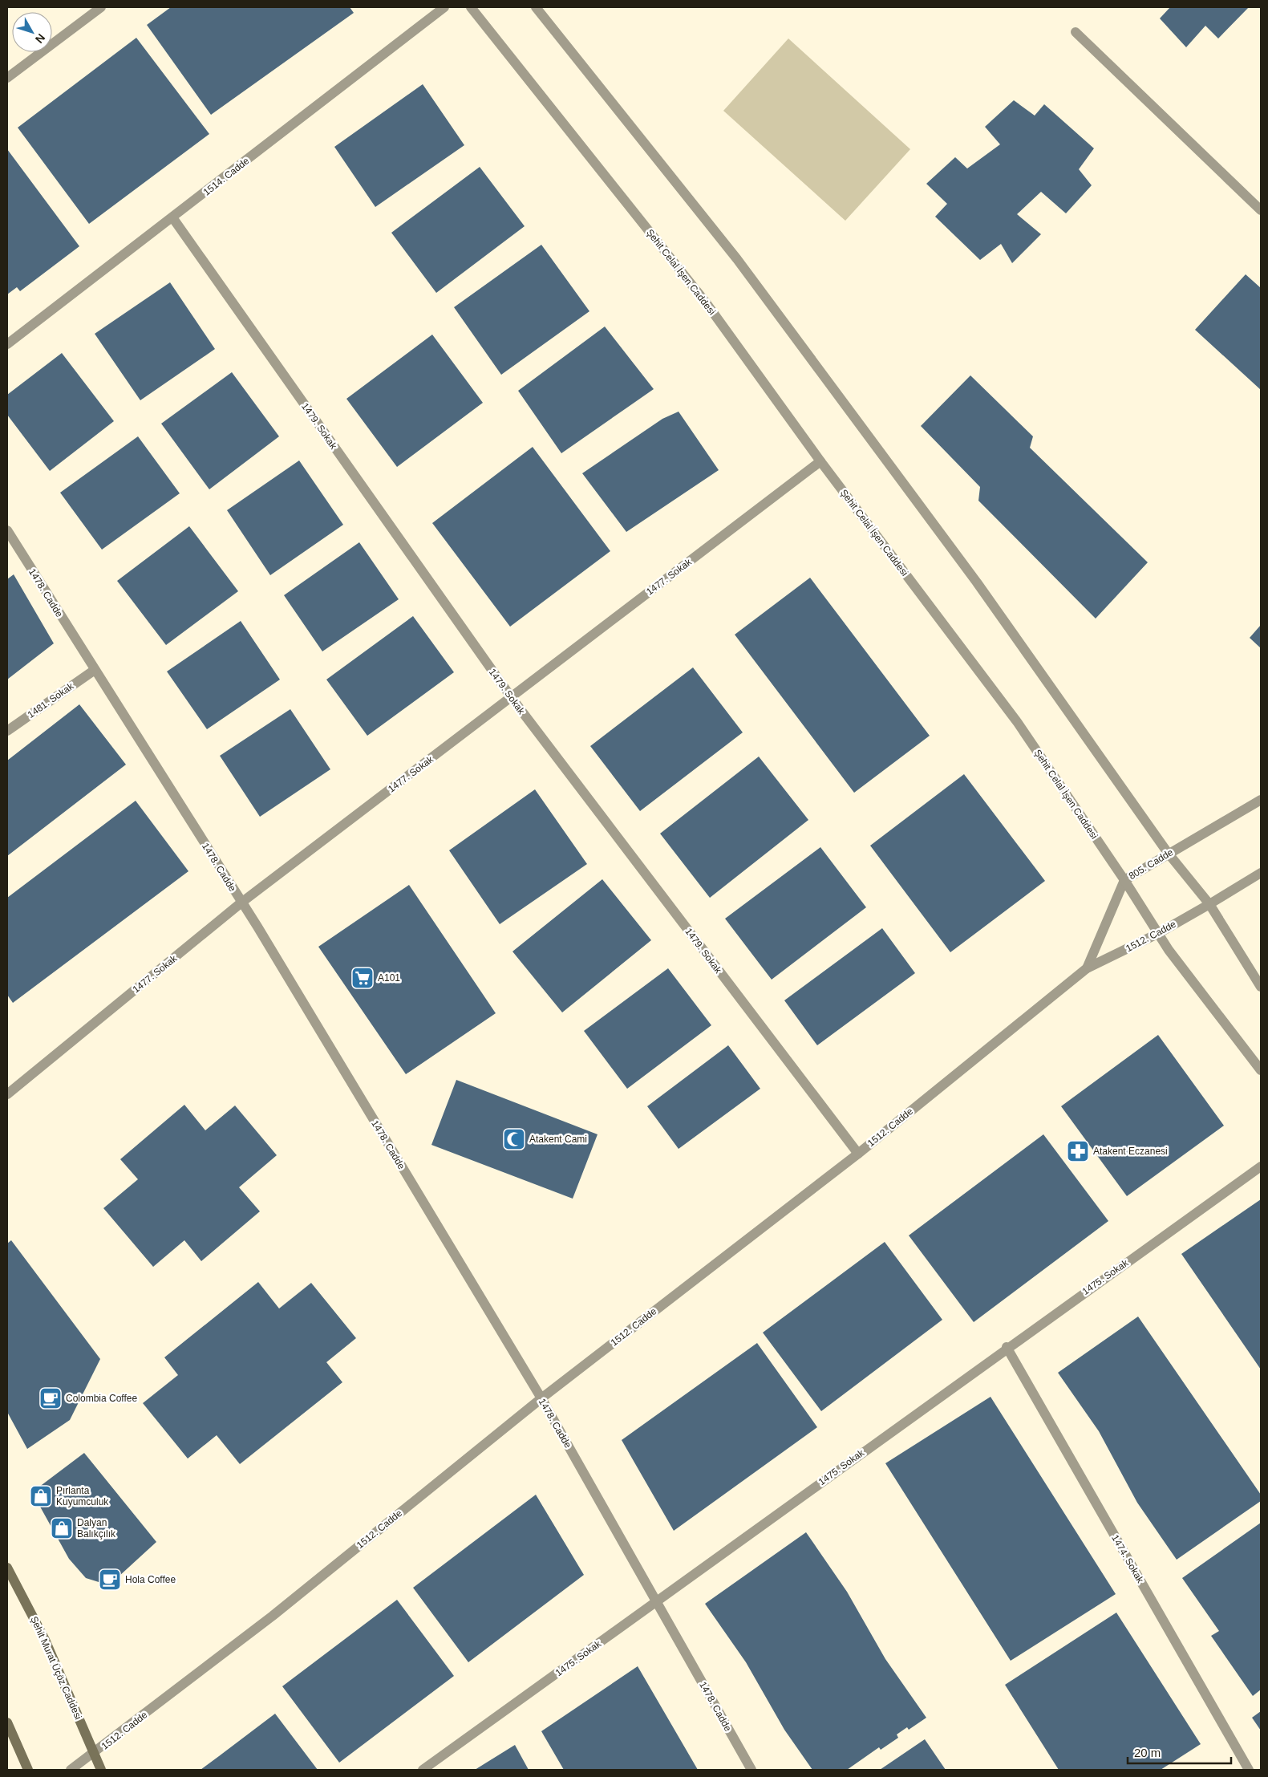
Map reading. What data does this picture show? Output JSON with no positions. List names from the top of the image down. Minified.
{"streets":{"main road":["Şehit Murat Üçöz Caddesi"],"street":["1514. Cadde","Şehit Celal İşen Caddesi","1479. Sokak","1477. Sokak","1478. Cadde","1481. Sokak","805. Cadde","1512. Cadde","1475. Sokak","1474. Sokak"]},"crossings":[["1514. Cadde","1479. Sokak"],["Şehit Celal İşen Caddesi","1477. Sokak"],["Şehit Celal İşen Caddesi","805. Cadde"],["Şehit Celal İşen Caddesi","1512. Cadde"],["1479. Sokak","1477. Sokak"],["1479. Sokak","1512. Cadde"],["1477. Sokak","1478. Cadde"],["1478. Cadde","1481. Sokak"],["1478. Cadde","1512. Cadde"],["1478. Cadde","1475. Sokak"],["805. Cadde","1512. Cadde"],["1512. Cadde","Şehit Murat Üçöz Caddesi"],["1475. Sokak","1474. Sokak"]],"places":{"supermarket":["A101"],"mosque":["Atakent Cami"],"pharmacy":["Atakent Eczanesi"],"cafe":["Colombia Coffee","Hola Coffee"],"shop":["Pırlanta Kuyumculuk","Dalyan Balıkçılık"]},"scale_bar":"20 m","north":"bottom right"}
